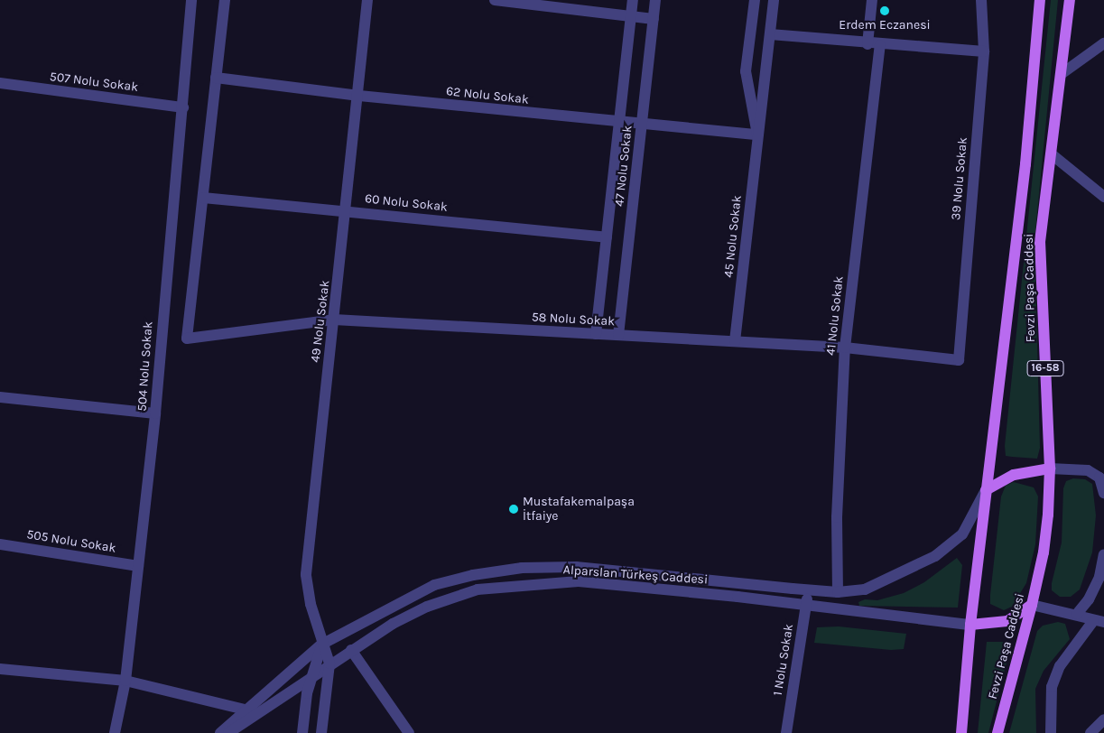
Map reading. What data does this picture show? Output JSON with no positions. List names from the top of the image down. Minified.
{"streets":{"main road":["Fevzi Paşa Caddesi","16-58"],"street":["507 Nolu Sokak","62 Nolu Sokak","47 Nolu Sokak","39 Nolu Sokak","60 Nolu Sokak","45 Nolu Sokak","41 Nolu Sokak","58 Nolu Sokak","49 Nolu Sokak","504 Nolu Sokak","505 Nolu Sokak","Alparslan Türkeş Caddesi","1 Nolu Sokak"]},"crossings":[["507 Nolu Sokak","504 Nolu Sokak"],["62 Nolu Sokak","47 Nolu Sokak"],["62 Nolu Sokak","45 Nolu Sokak"],["62 Nolu Sokak","49 Nolu Sokak"],["47 Nolu Sokak","60 Nolu Sokak"],["47 Nolu Sokak","58 Nolu Sokak"],["39 Nolu Sokak","58 Nolu Sokak"],["60 Nolu Sokak","58 Nolu Sokak"],["60 Nolu Sokak","49 Nolu Sokak"],["45 Nolu Sokak","58 Nolu Sokak"],["Fevzi Paşa Caddesi","Alparslan Türkeş Caddesi"],["41 Nolu Sokak","58 Nolu Sokak"],["41 Nolu Sokak","Alparslan Türkeş Caddesi"],["58 Nolu Sokak","49 Nolu Sokak"],["49 Nolu Sokak","Alparslan Türkeş Caddesi"],["504 Nolu Sokak","505 Nolu Sokak"],["Alparslan Türkeş Caddesi","1 Nolu Sokak"]],"places":["Erdem Eczanesi","Mustafakemalpaşa İtfaiye"]}
